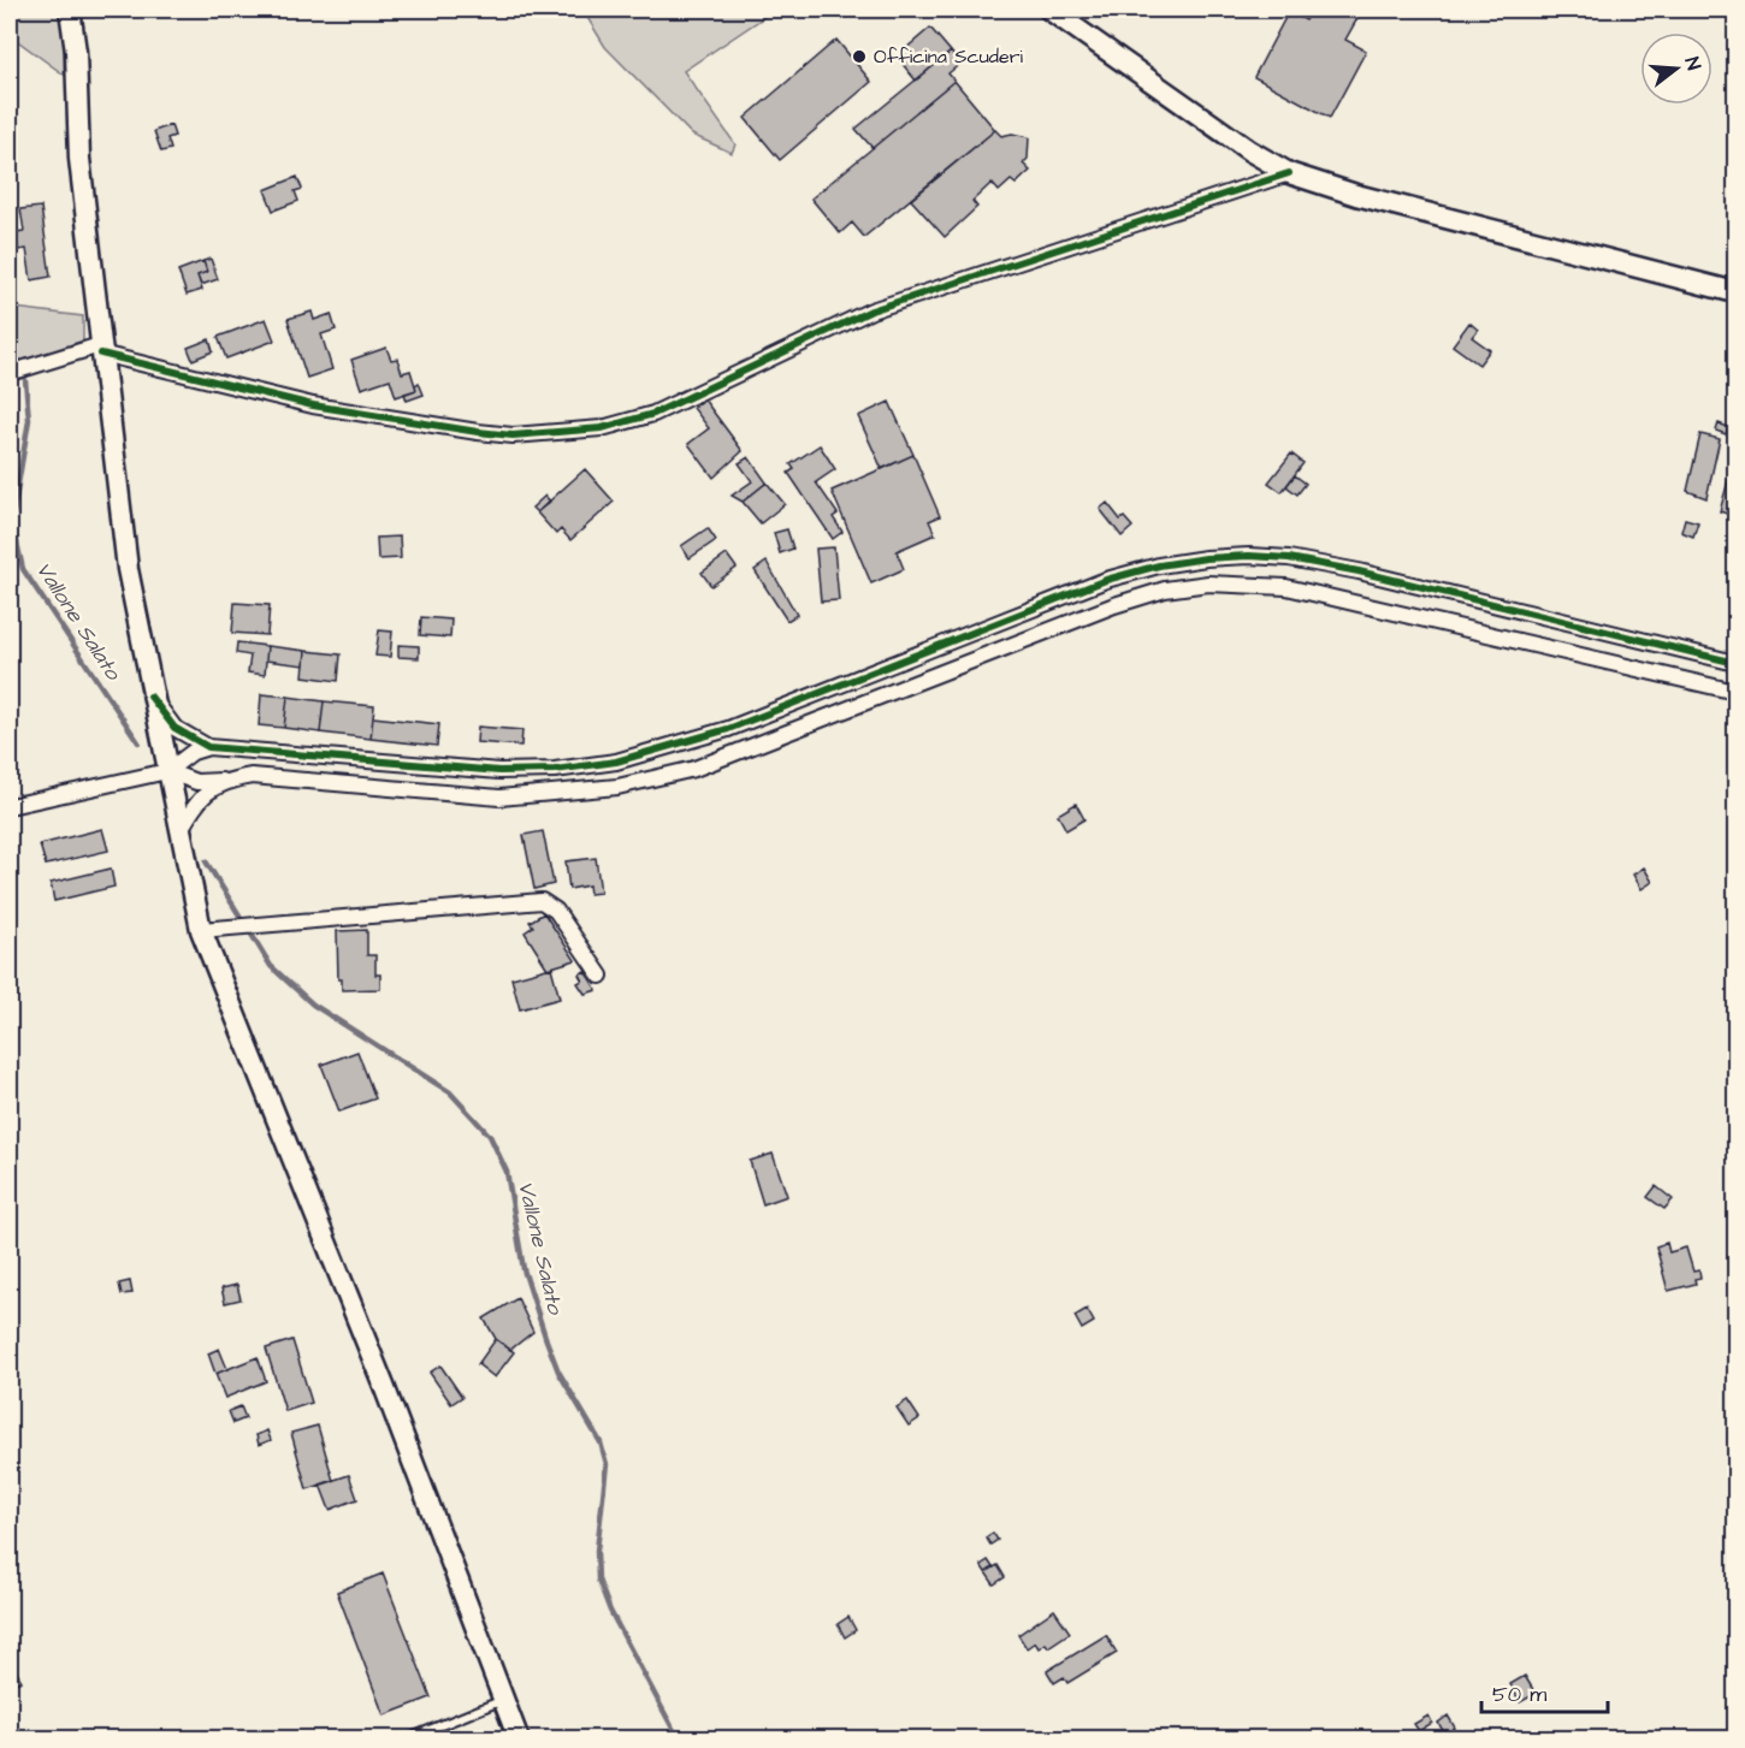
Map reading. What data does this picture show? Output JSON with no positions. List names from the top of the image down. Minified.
{"water":["Vallone Salato"],"places":["Officina Scuderi"],"scale_bar":"50 m","north":"right"}
